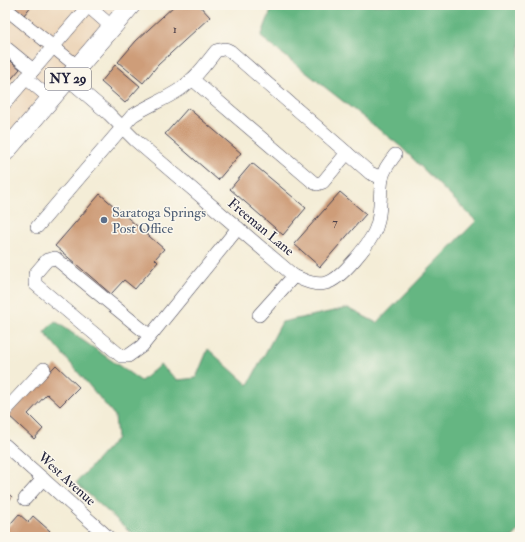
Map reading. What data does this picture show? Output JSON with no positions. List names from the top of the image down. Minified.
{"streets":{"highway":["NY 29"],"street":["Freeman Lane","West Avenue"]},"crossings":[["NY 29","Freeman Lane"]],"places":["Saratoga Springs Post Office"],"house_numbers":["1","7"]}
